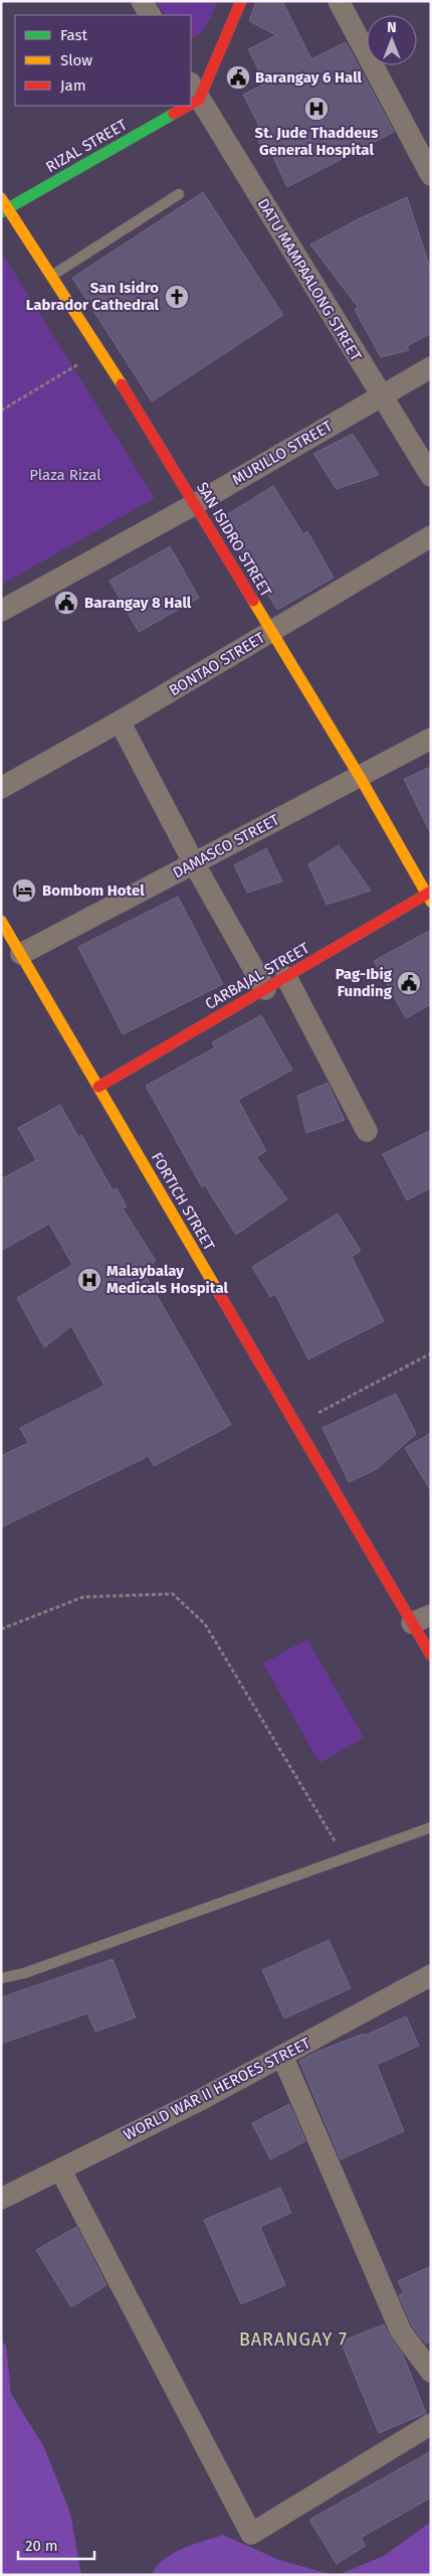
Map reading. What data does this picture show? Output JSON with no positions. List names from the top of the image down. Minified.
{"streets":{"main road":["RIZAL STREET","SAN ISIDRO STREET","CARBAJAL STREET","FORTICH STREET"],"street":["DATU MAMPAALONG STREET","MURILLO STREET","BONTAO STREET","DAMASCO STREET","WORLD WAR II HEROES STREET"]},"crossings":[["RIZAL STREET","SAN ISIDRO STREET"],["DATU MAMPAALONG STREET","MURILLO STREET"],["MURILLO STREET","SAN ISIDRO STREET"],["SAN ISIDRO STREET","BONTAO STREET"],["SAN ISIDRO STREET","DAMASCO STREET"],["SAN ISIDRO STREET","CARBAJAL STREET"],["DAMASCO STREET","FORTICH STREET"],["CARBAJAL STREET","FORTICH STREET"]],"districts":["BARANGAY 7"],"parks":["Plaza Rizal"],"places":{"public building":["Barangay 6 Hall","Barangay 8 Hall","Pag-Ibig Funding"],"hospital":["St. Jude Thaddeus General Hospital","Malaybalay Medicals Hospital"],"church":["San Isidro Labrador Cathedral"],"hotel":["Bombom Hotel"]},"legend":["Fast","Slow","Jam"],"scale_bar":"20 m","north":"top"}
